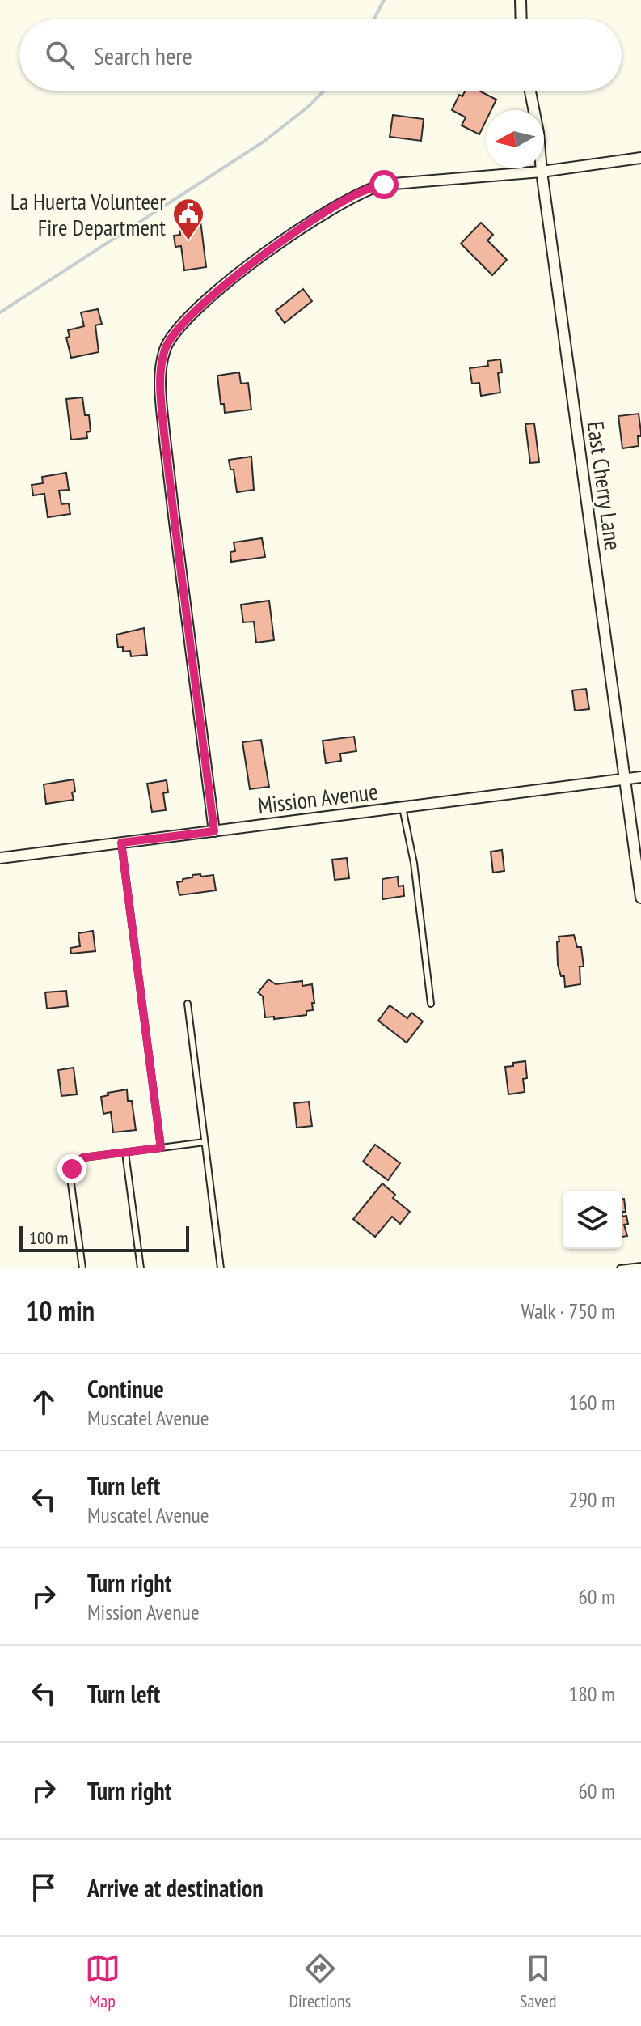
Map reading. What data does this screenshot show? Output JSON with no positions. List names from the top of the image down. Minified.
{"streets":{"street":["East Cherry Lane","Mission Avenue"]},"crossings":[["East Cherry Lane","Mission Avenue"]],"places":{"public building":["La Huerta Volunteer Fire Department"]},"scale_bar":"100 m","north":"left","page":{"search":"Search here","scale":"100 m","heading":["10 min","Walk · 750 m"],"list":[["Continue","Muscatel Avenue","160 m"],["Turn left","Muscatel Avenue","290 m"],["Turn right","Mission Avenue","60 m"],["Turn left","180 m"],["Turn right","60 m"],"Arrive at destination"],"nav":["Map","Directions","Saved"]}}
